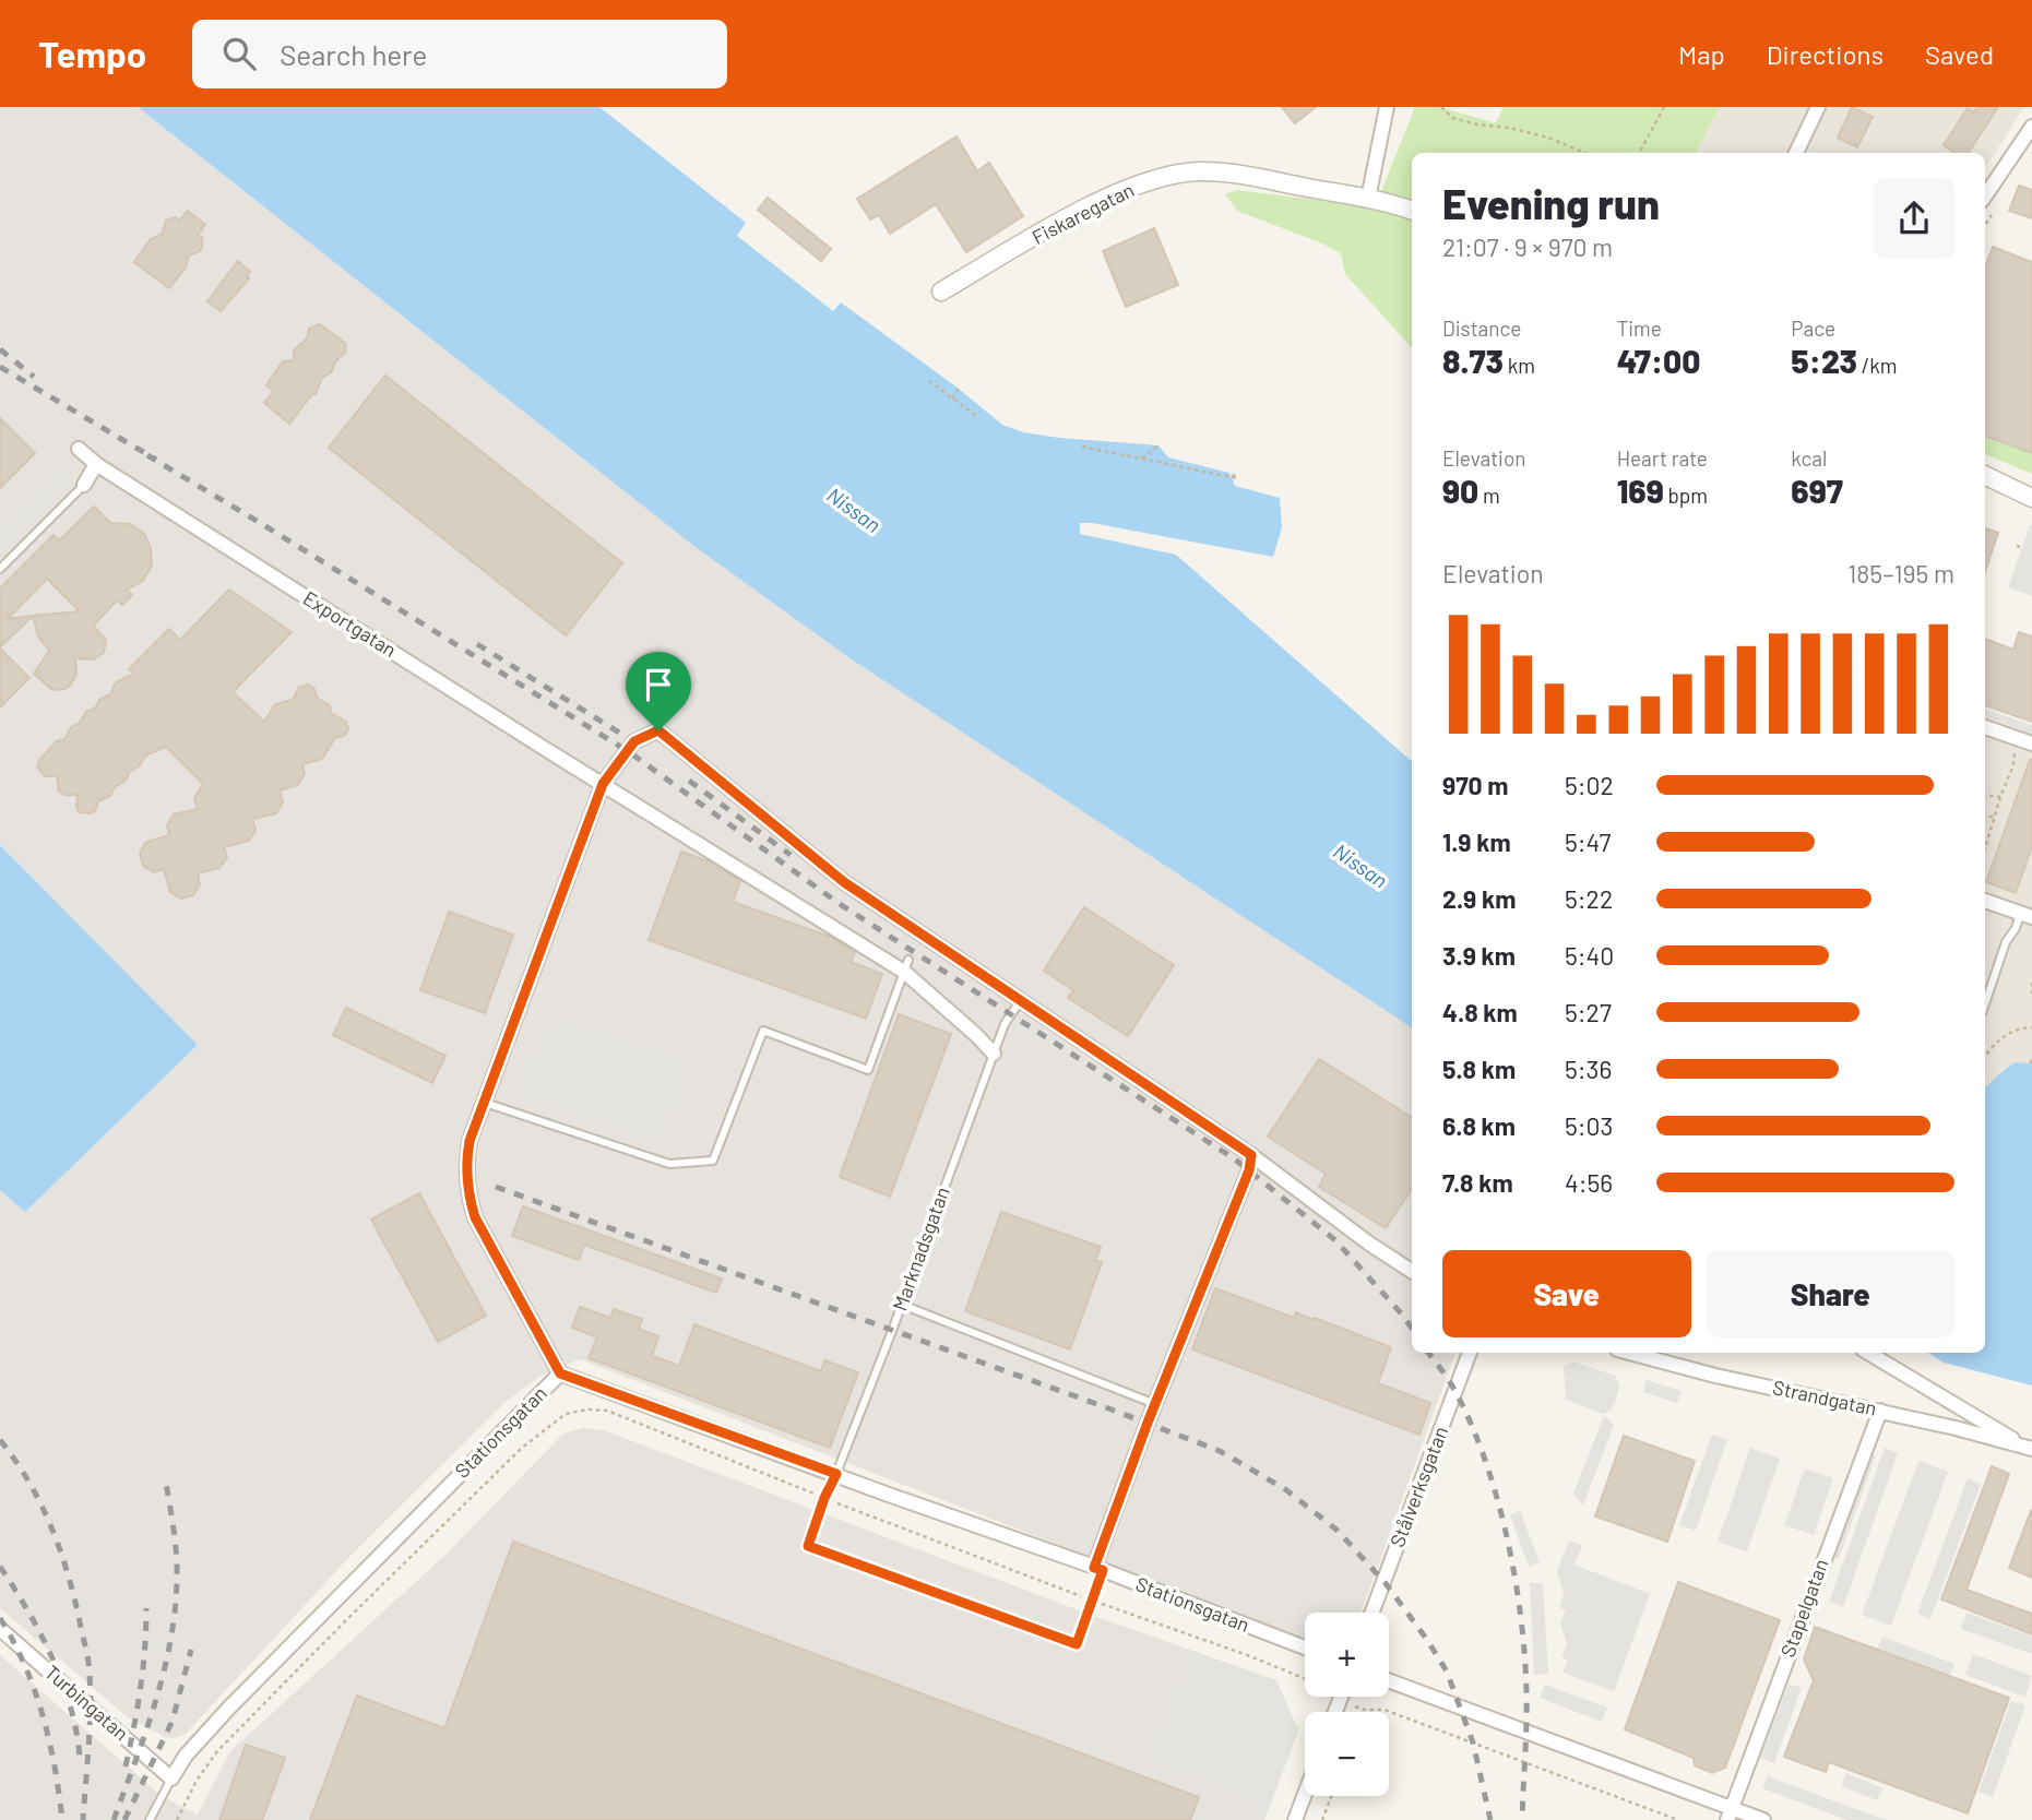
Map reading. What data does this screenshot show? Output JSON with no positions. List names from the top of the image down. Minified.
{"streets":{"street":["Fiskaregatan","Exportgatan","Strandgatan","Stationsgatan","Stålverksgatan","Stapelgatan","Turbingatan"],"lane":["Marknadsgatan"]},"crossings":[["Exportgatan","Marknadsgatan"],["Marknadsgatan","Stationsgatan"],["Strandgatan","Stapelgatan"],["Stationsgatan","Turbingatan"]],"water":["Nissan"],"page":{"header":"Tempo","search":"Search here","nav":["Map","Directions","Saved"],"heading":["Evening run","21:07 · 9 × 970 m"],"stats":[["Distance","8.73 km"],["Time","47:00"],["Pace","5:23 /km"],["Elevation","90 m"],["Heart rate","169 bpm"],["kcal","697"]],"chart":["Elevation","185–195 m"],"list":[{"name":"970 m","note":"5:02"},{"name":"1.9 km","note":"5:47"},{"name":"2.9 km","note":"5:22"},{"name":"3.9 km","note":"5:40"},{"name":"4.8 km","note":"5:27"},{"name":"5.8 km","note":"5:36"},{"name":"6.8 km","note":"5:03"},{"name":"7.8 km","note":"4:56"}],"buttons":["Save","Share"],"map_buttons":["+","−"]}}
